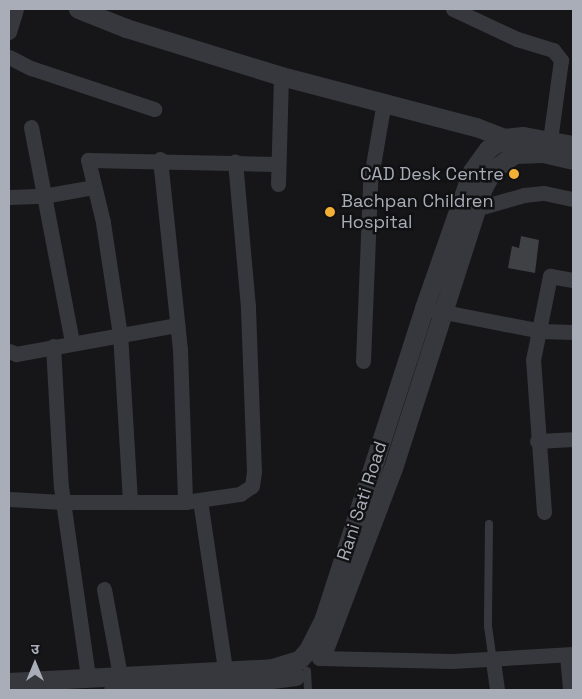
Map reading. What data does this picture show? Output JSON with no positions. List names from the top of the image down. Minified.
{"places":["CAD Desk Centre","Bachpan Children Hospital"],"north":"top"}
